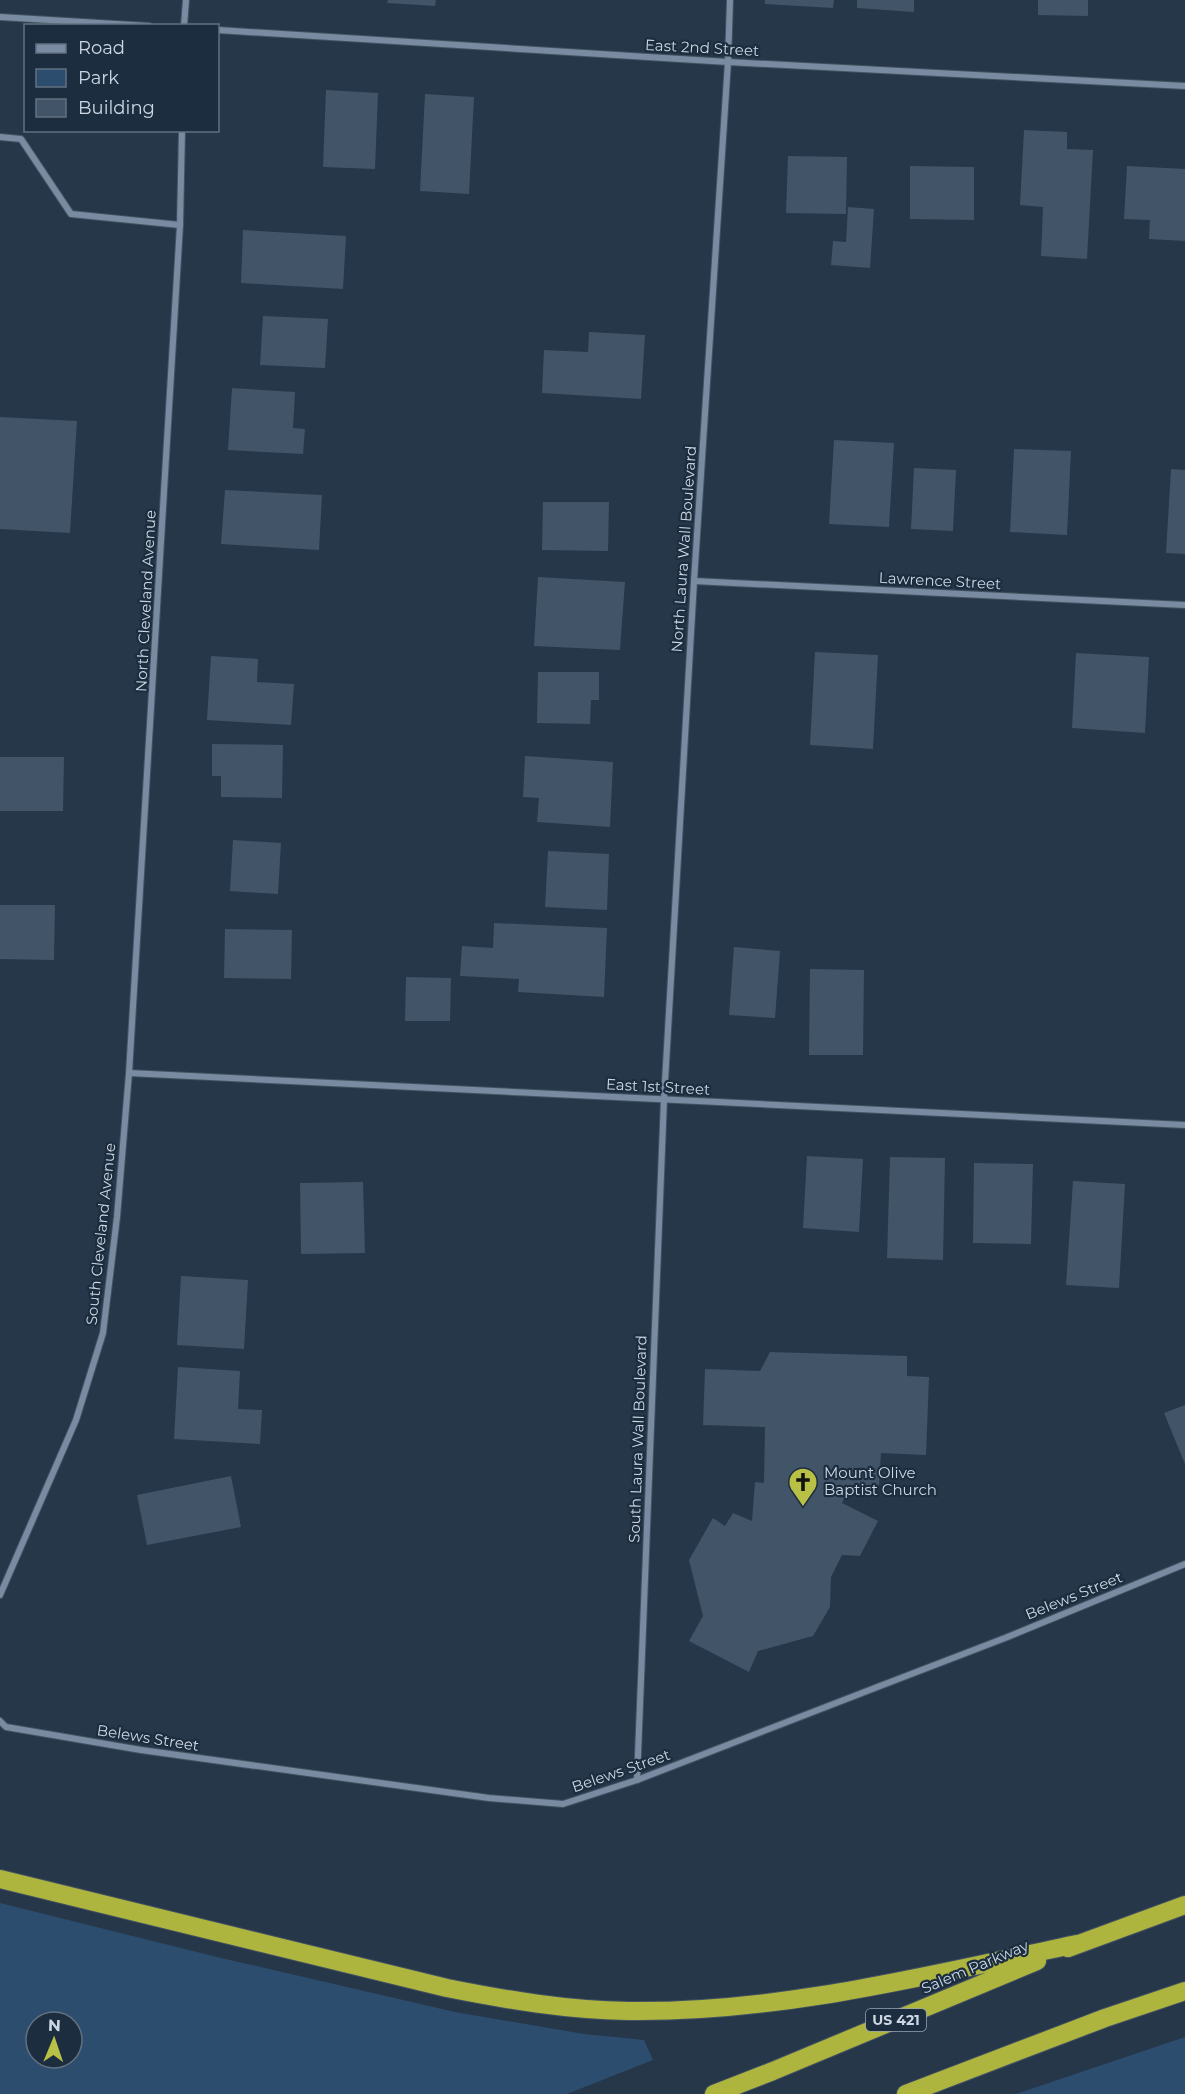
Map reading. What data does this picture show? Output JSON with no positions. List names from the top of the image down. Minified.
{"streets":{"highway":["Salem Parkway","US 421"],"street":["East 2nd Street","North Laura Wall Boulevard","Lawrence Street","North Cleveland Avenue","East 1st Street","South Cleveland Avenue","South Laura Wall Boulevard","Belews Street"]},"crossings":[["East 2nd Street","North Laura Wall Boulevard"],["North Laura Wall Boulevard","Lawrence Street"],["North Laura Wall Boulevard","East 1st Street"],["North Laura Wall Boulevard","South Laura Wall Boulevard"],["North Cleveland Avenue","East 1st Street"],["North Cleveland Avenue","South Cleveland Avenue"],["East 1st Street","South Cleveland Avenue"],["East 1st Street","South Laura Wall Boulevard"],["South Laura Wall Boulevard","Belews Street"]],"places":{"church":["Mount Olive Baptist Church"]},"legend":["Road","Park","Building"],"north":"top"}
